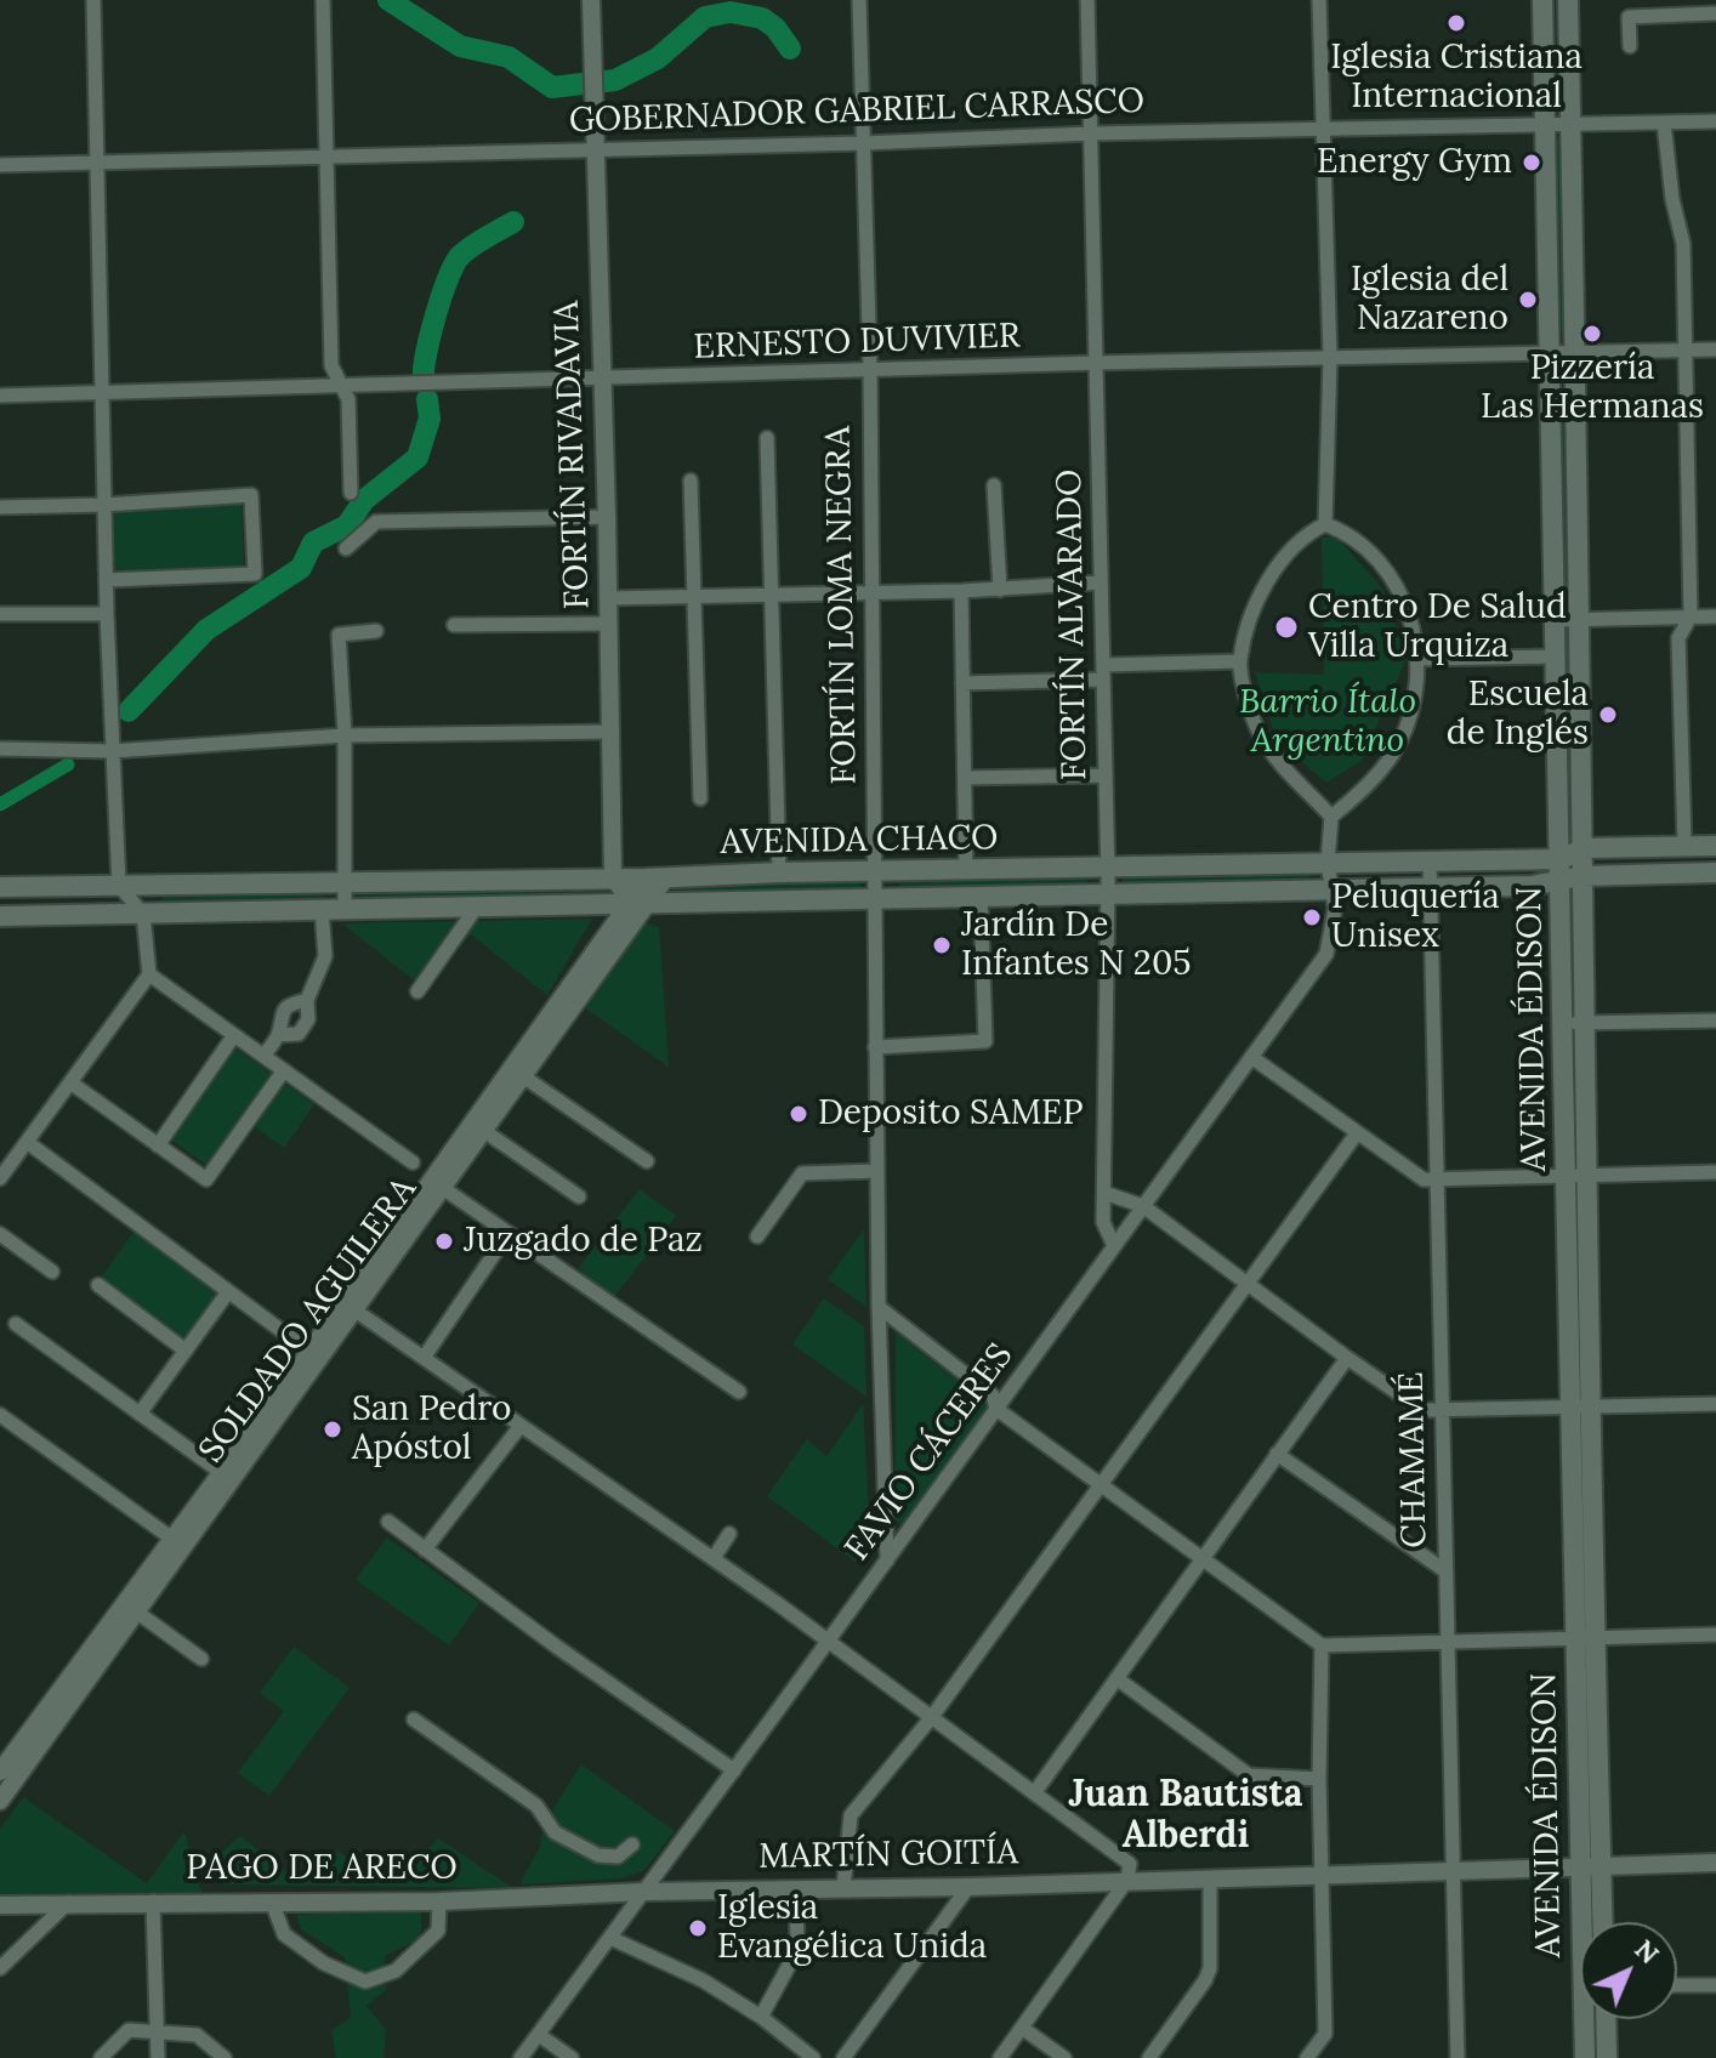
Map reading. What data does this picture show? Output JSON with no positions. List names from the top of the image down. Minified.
{"streets":{"main road":["AVENIDA CHACO","AVENIDA ÉDISON"],"street":["GOBERNADOR GABRIEL CARRASCO","ERNESTO DUVIVIER","FORTÍN RIVADAVIA","FORTÍN LOMA NEGRA","FORTÍN ALVARADO","SOLDADO AGUILERA","FAVIO CÁCERES","CHAMAMÉ","MARTÍN GOITÍA","PAGO DE ARECO"]},"crossings":[["GOBERNADOR GABRIEL CARRASCO","FORTÍN RIVADAVIA"],["GOBERNADOR GABRIEL CARRASCO","FORTÍN LOMA NEGRA"],["GOBERNADOR GABRIEL CARRASCO","FORTÍN ALVARADO"],["GOBERNADOR GABRIEL CARRASCO","AVENIDA ÉDISON"],["ERNESTO DUVIVIER","FORTÍN RIVADAVIA"],["ERNESTO DUVIVIER","FORTÍN LOMA NEGRA"],["ERNESTO DUVIVIER","FORTÍN ALVARADO"],["ERNESTO DUVIVIER","AVENIDA ÉDISON"],["FORTÍN RIVADAVIA","AVENIDA CHACO"],["FORTÍN LOMA NEGRA","AVENIDA CHACO"],["FORTÍN LOMA NEGRA","FAVIO CÁCERES"],["FORTÍN ALVARADO","AVENIDA CHACO"],["FORTÍN ALVARADO","FAVIO CÁCERES"],["AVENIDA CHACO","AVENIDA ÉDISON"],["AVENIDA CHACO","SOLDADO AGUILERA"],["AVENIDA CHACO","FAVIO CÁCERES"],["AVENIDA CHACO","CHAMAMÉ"],["AVENIDA ÉDISON","MARTÍN GOITÍA"],["FAVIO CÁCERES","MARTÍN GOITÍA"],["FAVIO CÁCERES","PAGO DE ARECO"],["CHAMAMÉ","MARTÍN GOITÍA"],["MARTÍN GOITÍA","PAGO DE ARECO"]],"districts":["Juan Bautista Alberdi"],"parks":["Barrio Ítalo Argentino"],"places":["Iglesia Cristiana Internacional","Energy Gym","Iglesia del Nazareno","Pizzería Las Hermanas","Centro De Salud Villa Urquiza","Escuela de Inglés","Peluquería Unisex","Jardín De Infantes N 205","Deposito SAMEP","Juzgado de Paz","San Pedro Apóstol","Iglesia Evangélica Unida"],"north":"top right"}
